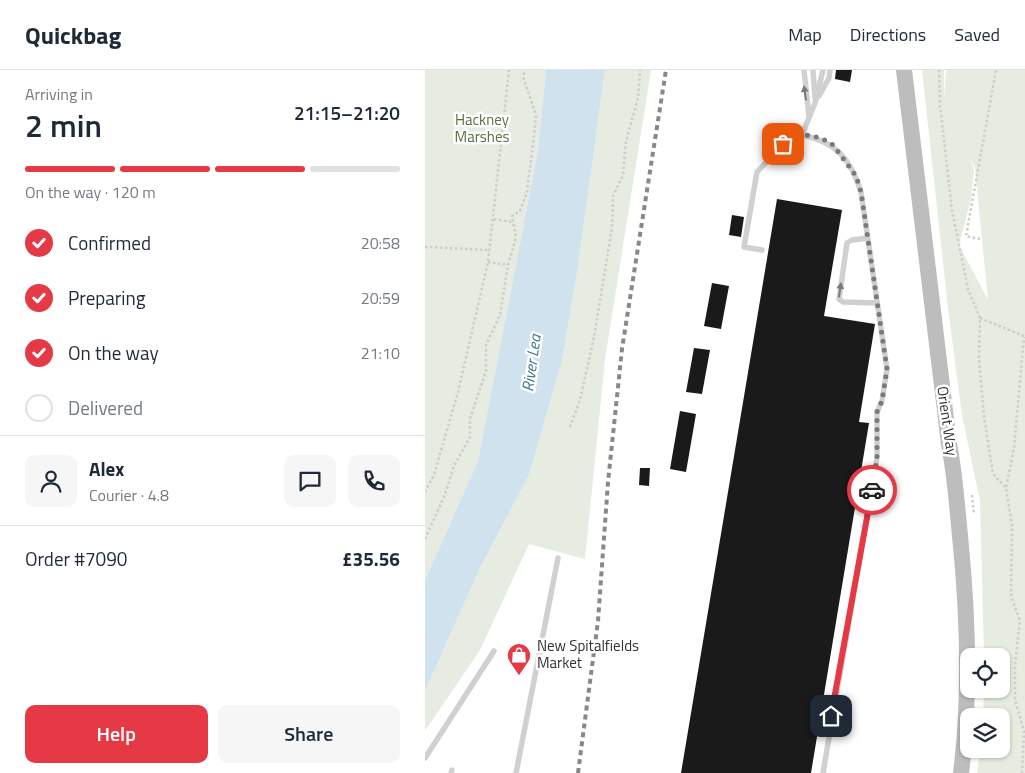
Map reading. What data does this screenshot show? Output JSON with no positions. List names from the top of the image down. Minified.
{"streets":{"street":["Orient Way"]},"water":["River Lea"],"parks":["Hackney Marshes"],"places":{"shop":["New Spitalfields Market"]},"page":{"header":"Quickbag","nav":["Map","Directions","Saved"],"heading":["2 min","Arriving in","21:15–21:20"],"panel":["Alex","Courier · 4.8","Order #7090","£35.56"],"bar":"On the way · 120 m","list":[["Confirmed","20:58"],["Preparing","20:59"],["On the way","21:10"],"Delivered"],"buttons":["Help","Share"]}}
